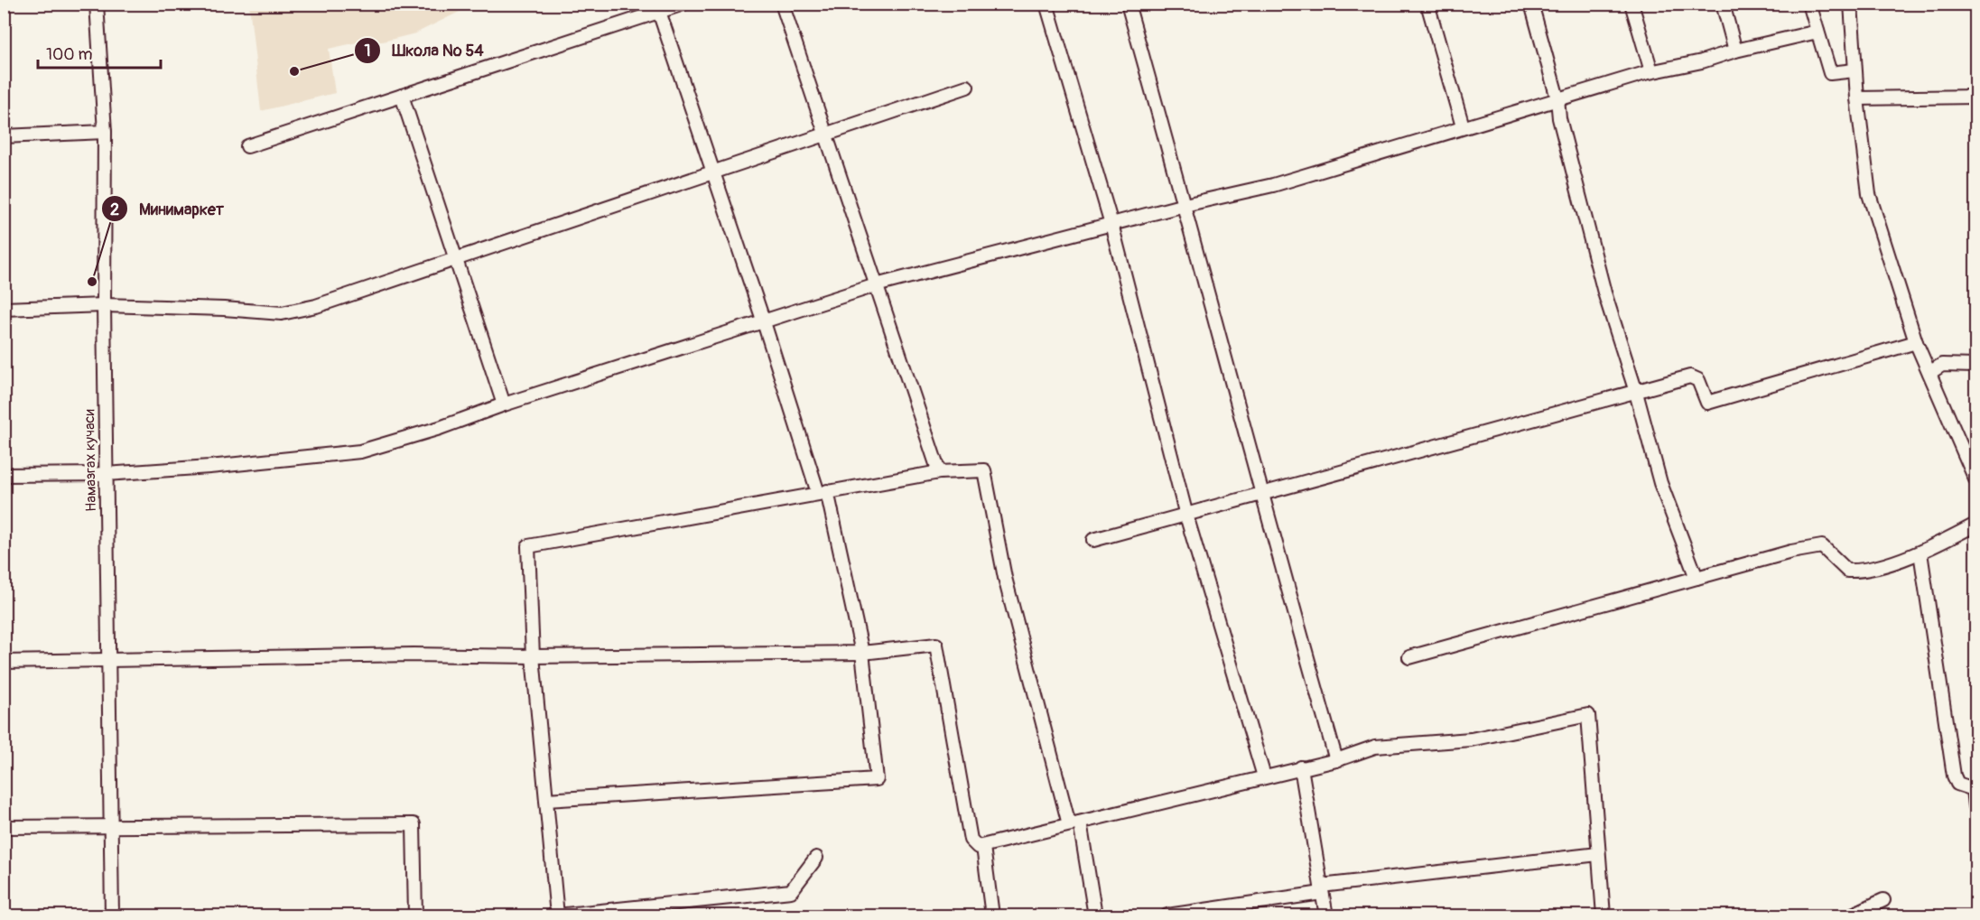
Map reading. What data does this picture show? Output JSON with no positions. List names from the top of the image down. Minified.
{"streets":{"street":["Намазгах кучаси"]},"places":["Школа № 54","Минимаркет"],"scale_bar":"100 m"}
